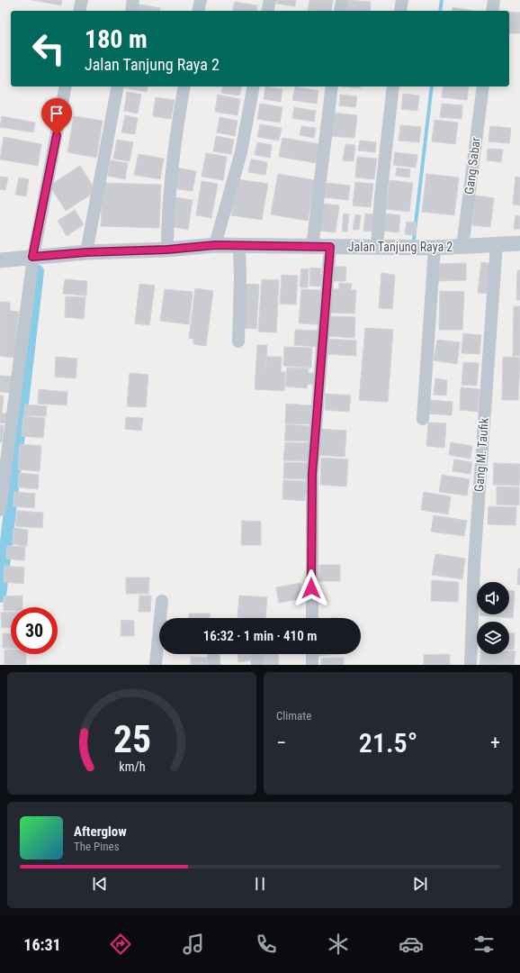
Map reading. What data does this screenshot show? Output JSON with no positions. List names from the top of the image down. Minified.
{"streets":{"street":["Gang Sabar","Jalan Tanjung Raya 2","Gang M. Taufik"]},"crossings":[["Gang Sabar","Jalan Tanjung Raya 2"],["Jalan Tanjung Raya 2","Gang M. Taufik"]],"page":{"turn":["180 m","Jalan Tanjung Raya 2"],"limit":"30","trip":"16:32 · 1 min · 410 m","tile":"Climate","heat":["−","21.5°","+"],"song":["Afterglow","The Pines"],"tabs":"16:31","gauge":["25","km/h"]}}
